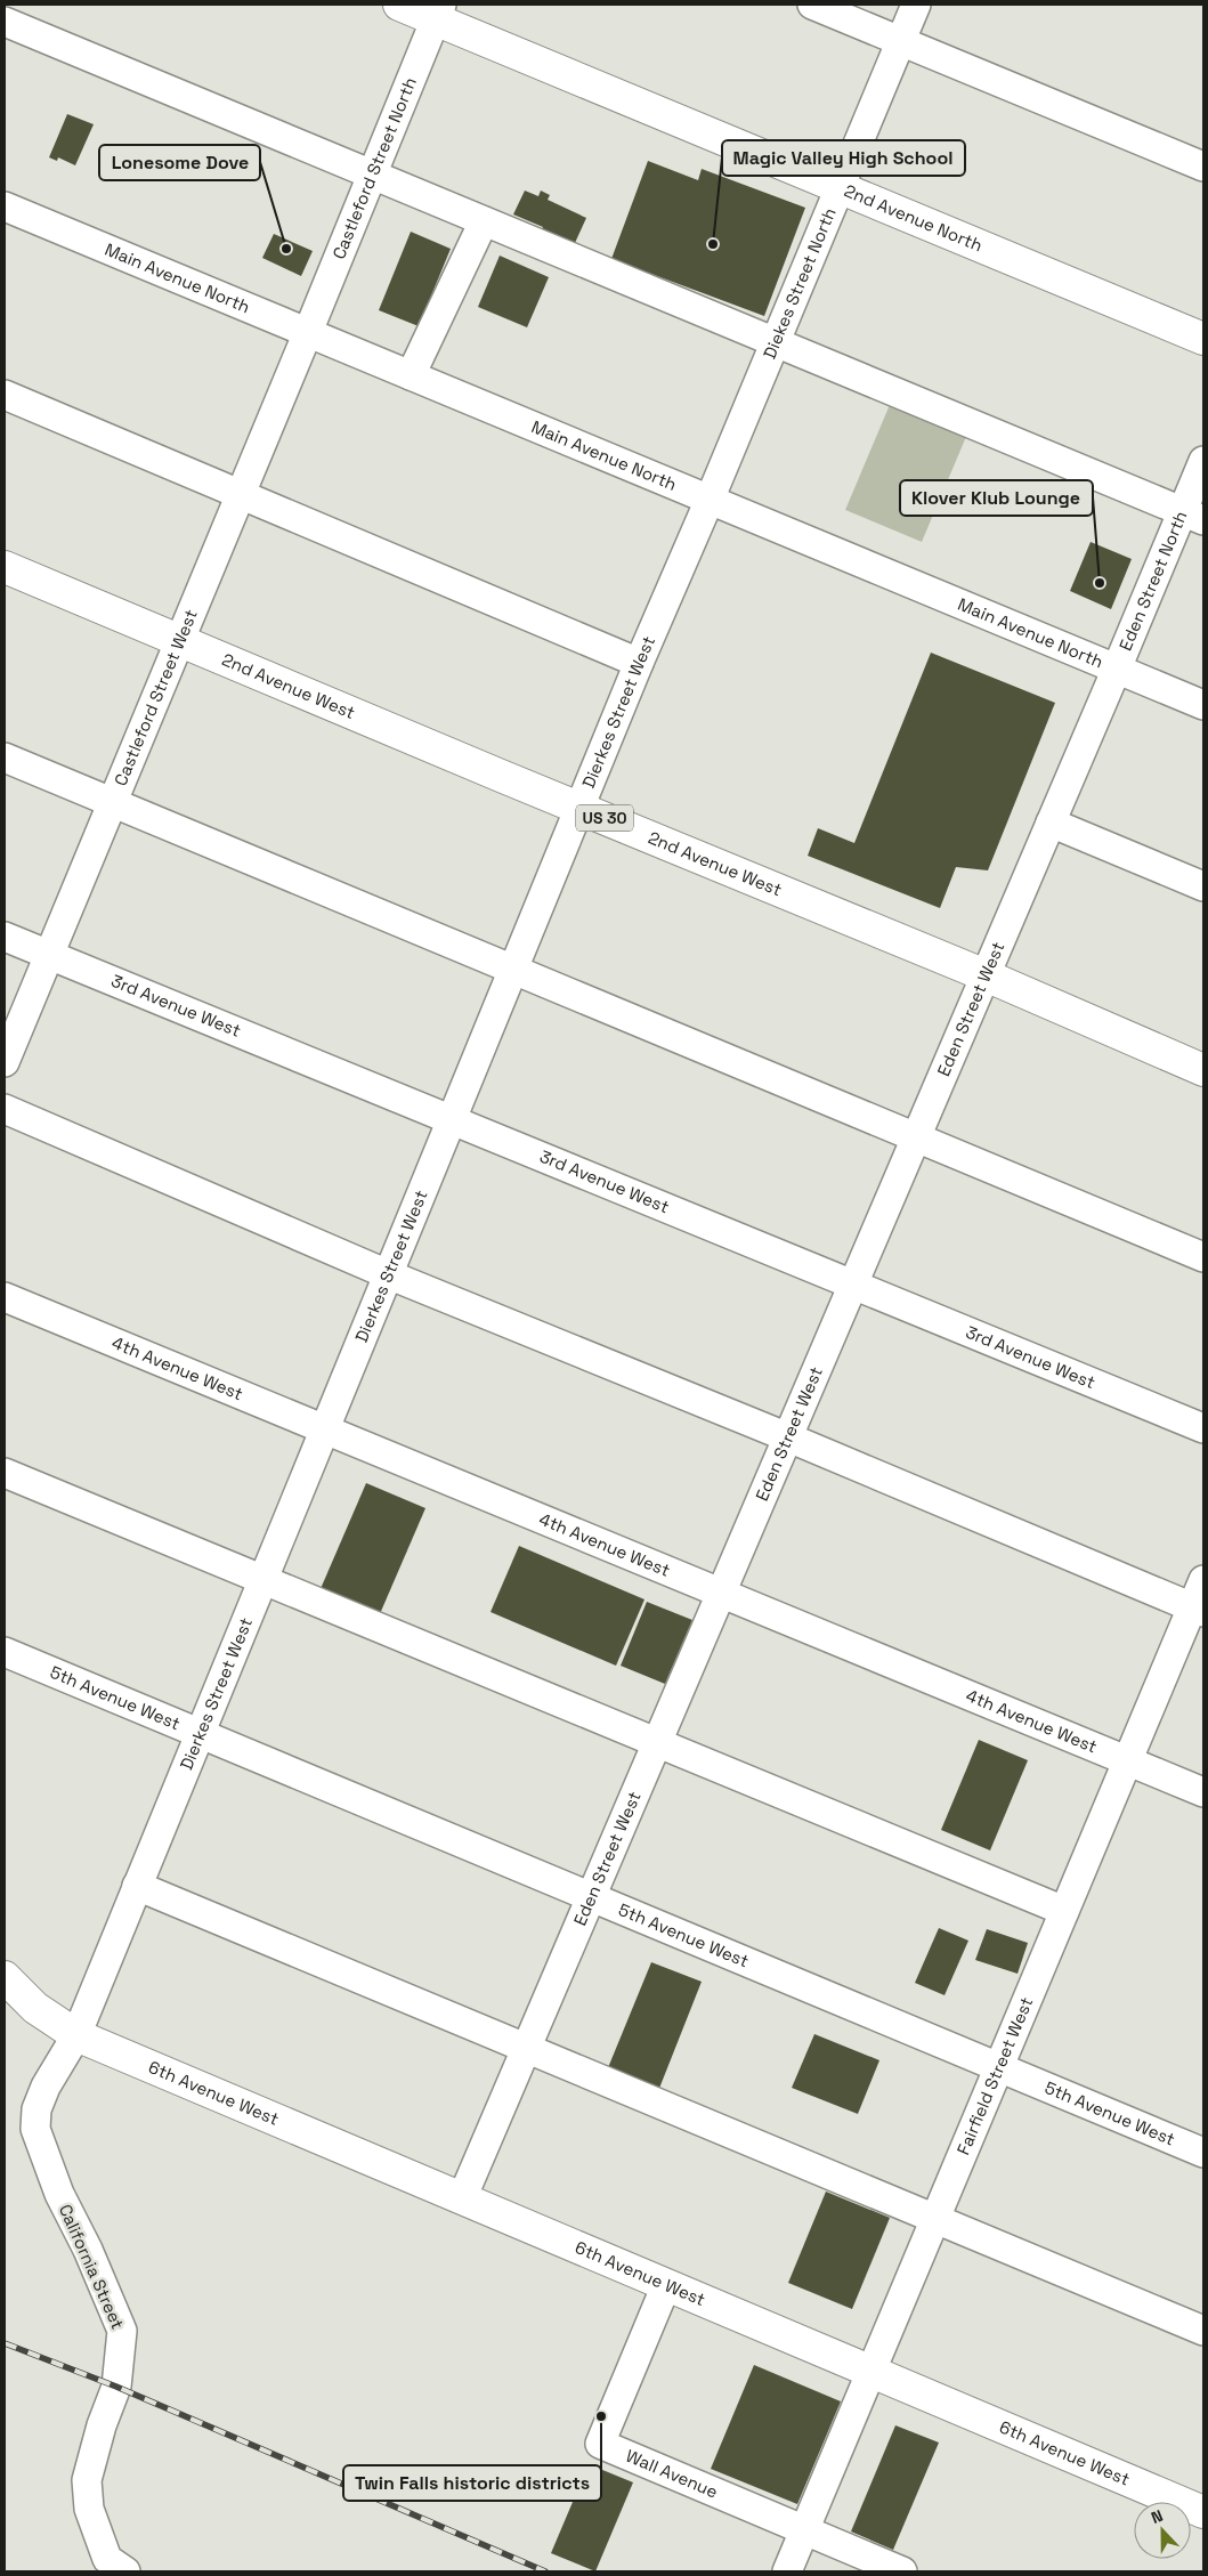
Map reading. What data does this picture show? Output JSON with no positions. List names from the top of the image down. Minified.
{"streets":{"main road":["2nd Avenue North","2nd Avenue West","US 30","6th Avenue West"],"street":["Castleford Street North","Main Avenue North","Diekes Street North","Eden Street North","Castleford Street West","Dierkes Street West","3rd Avenue West","Eden Street West","4th Avenue West","5th Avenue West","Fairfield Street West","California Street","Wall Avenue"]},"crossings":[["Castleford Street North","2nd Avenue North"],["Castleford Street North","Main Avenue North"],["Castleford Street North","Castleford Street West"],["2nd Avenue North","Diekes Street North"],["Main Avenue North","Diekes Street North"],["Main Avenue North","Eden Street North"],["Main Avenue North","Castleford Street West"],["Main Avenue North","Dierkes Street West"],["Main Avenue North","Eden Street West"],["Diekes Street North","Dierkes Street West"],["Eden Street North","Eden Street West"],["2nd Avenue West","Castleford Street West"],["2nd Avenue West","Dierkes Street West"],["2nd Avenue West","Eden Street West"],["Castleford Street West","3rd Avenue West"],["Dierkes Street West","3rd Avenue West"],["Dierkes Street West","4th Avenue West"],["Dierkes Street West","5th Avenue West"],["Dierkes Street West","6th Avenue West"],["Dierkes Street West","California Street"],["3rd Avenue West","Eden Street West"],["Eden Street West","4th Avenue West"],["Eden Street West","5th Avenue West"],["Eden Street West","6th Avenue West"],["4th Avenue West","Fairfield Street West"],["5th Avenue West","Fairfield Street West"],["Fairfield Street West","6th Avenue West"],["Fairfield Street West","Wall Avenue"],["6th Avenue West","California Street"],["6th Avenue West","Wall Avenue"]],"places":["Magic Valley High School","Lonesome Dove","Klover Klub Lounge","Twin Falls historic districts"],"north":"top"}
